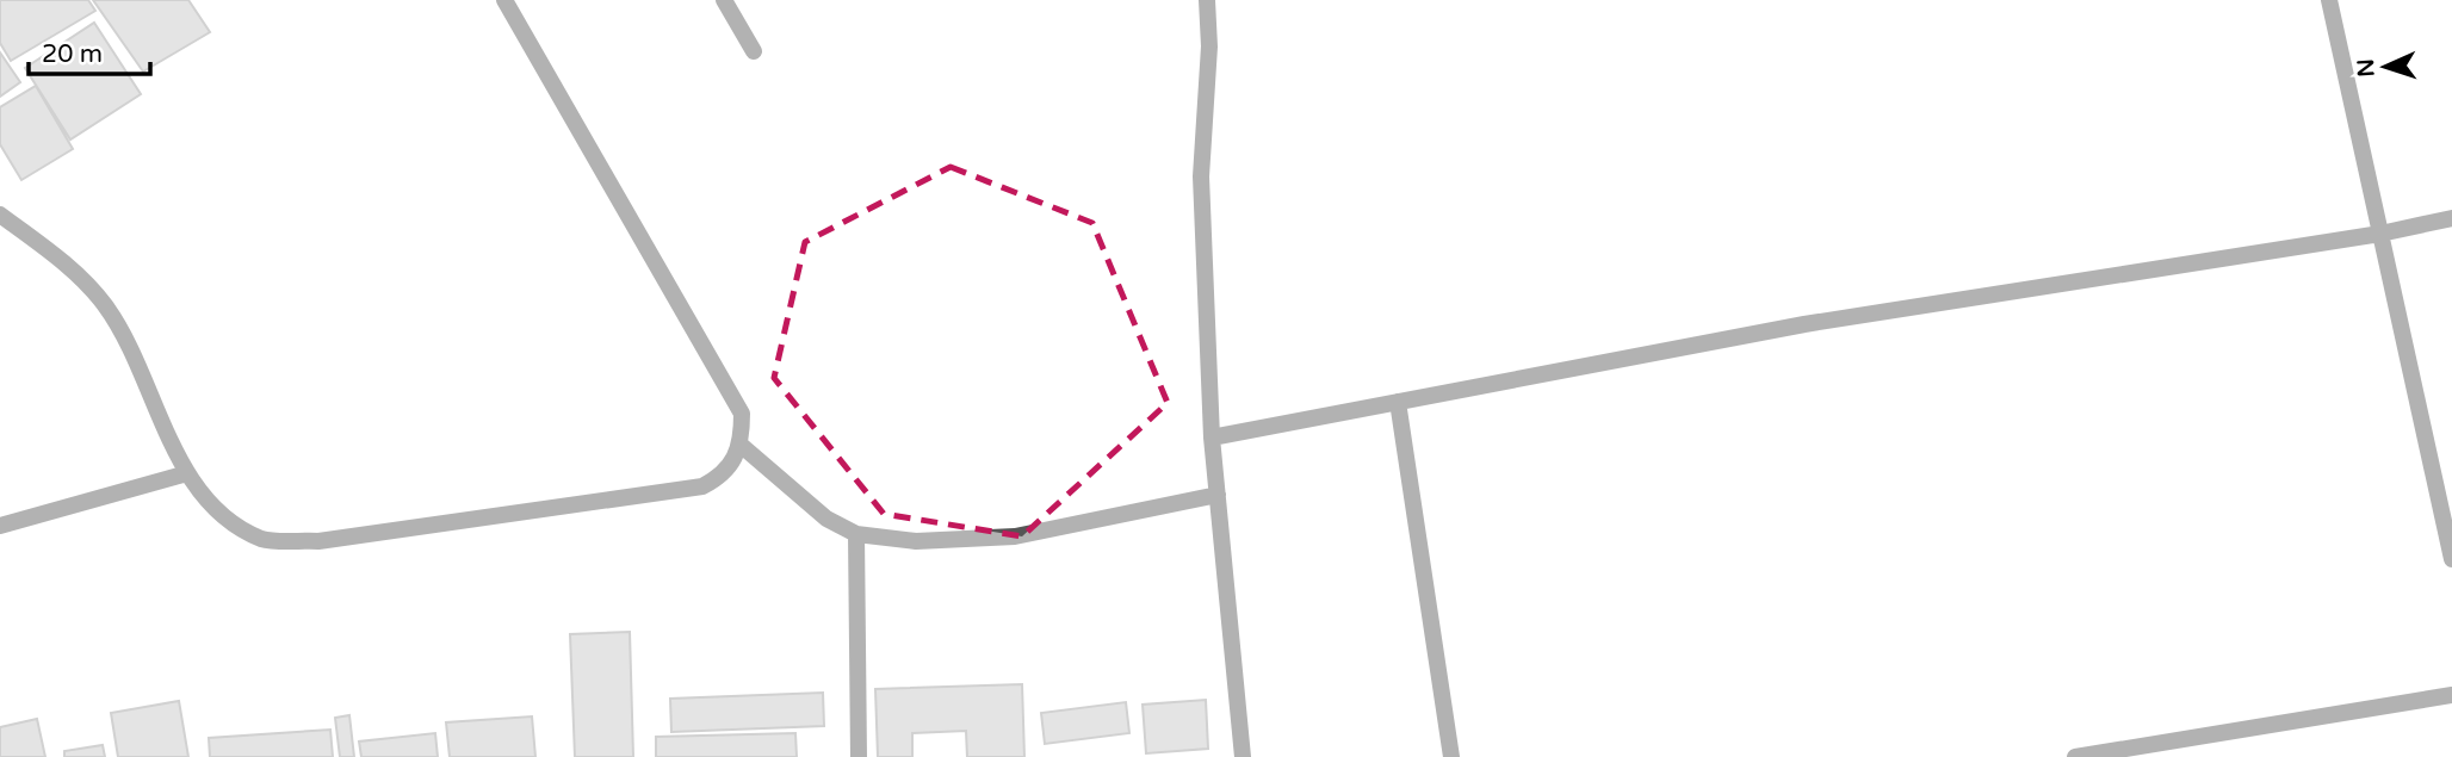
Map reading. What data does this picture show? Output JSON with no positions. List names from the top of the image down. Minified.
{"scale_bar":"20 m","north":"left"}
